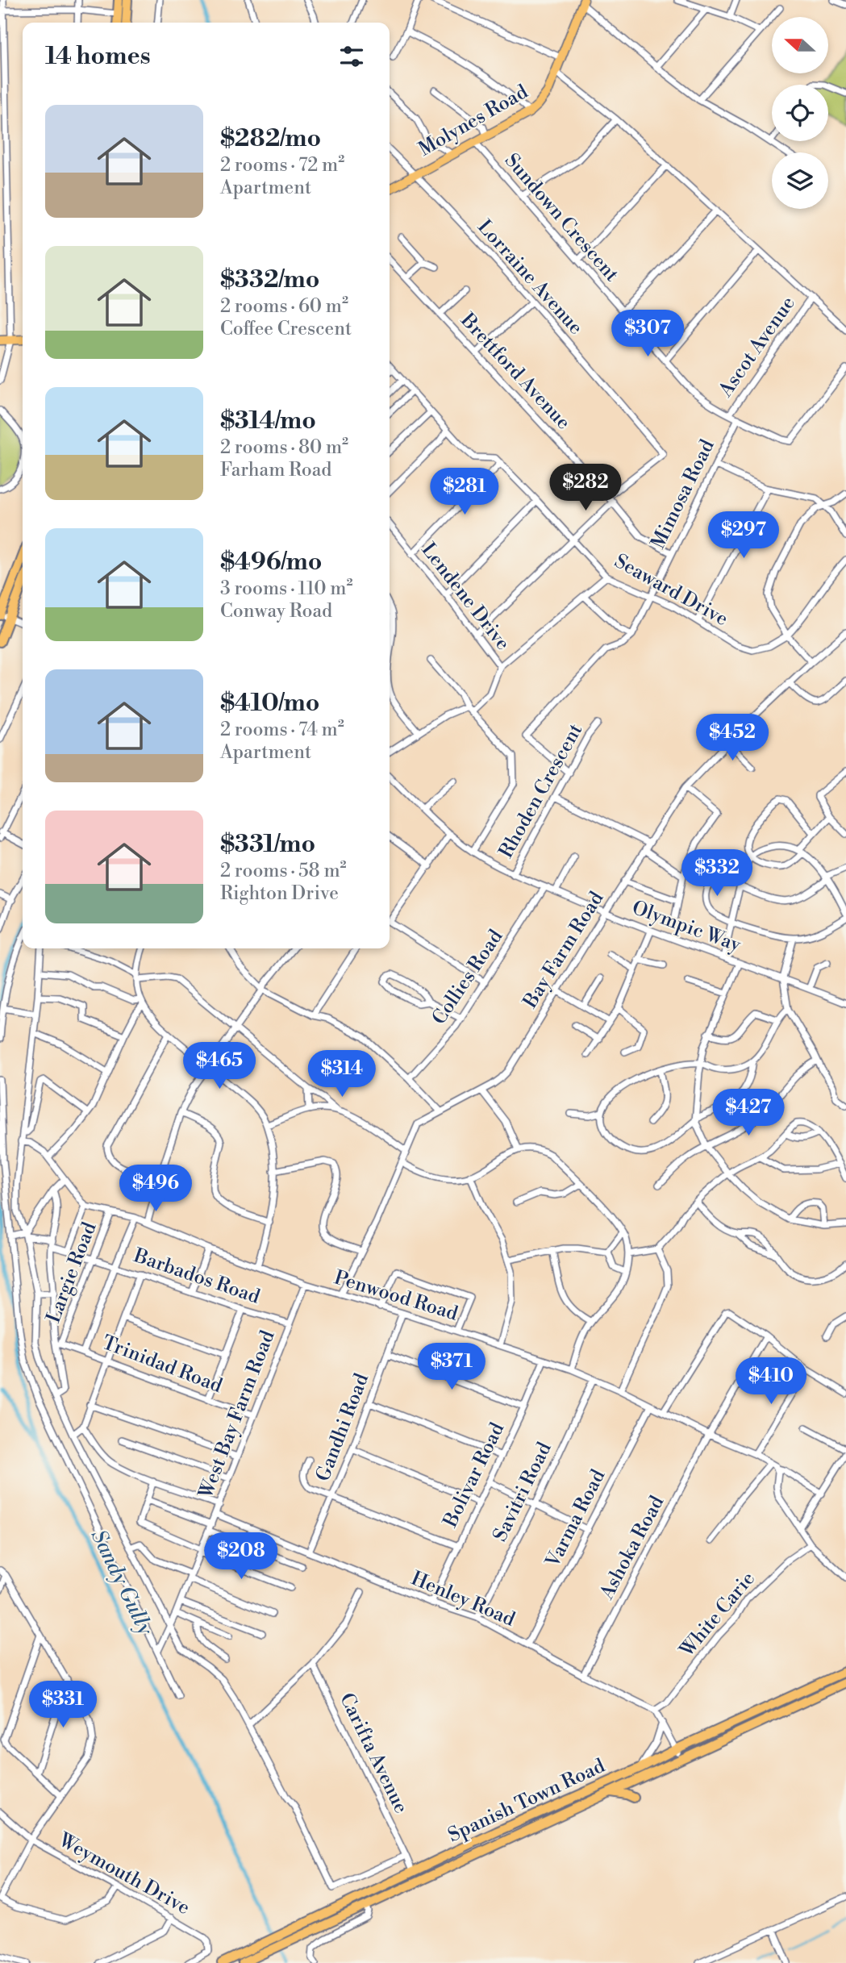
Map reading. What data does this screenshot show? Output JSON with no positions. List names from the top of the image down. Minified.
{"streets":{"highway":["Spanish Town Road"],"main road":["Molynes Road"],"street":["Sundown Crescent","Lorraine Avenue","Ascot Avenue","Brettford Avenue","Mimosa Road","Seaward Drive","Lendene Drive","Rhoden Crescent","Olympic Way","Bay Farm Road","Collies Road","Largie Road","Barbados Road","Penwood Road","Trinidad Road","West Bay Farm Road","Gandhi Road","Bolivar Road","Savitri Road","Varma Road","Ashoka Road","Henley Road","White Carie","Carifta Avenue","Weymouth Drive"]},"crossings":[["Molynes Road","Sundown Crescent"],["Molynes Road","Lorraine Avenue"],["Sundown Crescent","Ascot Avenue"],["Sundown Crescent","Mimosa Road"],["Lorraine Avenue","Brettford Avenue"],["Brettford Avenue","Mimosa Road"],["Mimosa Road","Seaward Drive"],["Rhoden Crescent","Olympic Way"],["Olympic Way","Bay Farm Road"],["Olympic Way","Collies Road"],["Bay Farm Road","Penwood Road"],["Largie Road","Barbados Road"],["Largie Road","Penwood Road"],["Largie Road","Trinidad Road"],["Barbados Road","West Bay Farm Road"],["Penwood Road","West Bay Farm Road"],["Penwood Road","Gandhi Road"],["Penwood Road","Bolivar Road"],["Penwood Road","Savitri Road"],["Penwood Road","Varma Road"],["Penwood Road","Ashoka Road"],["Trinidad Road","West Bay Farm Road"],["West Bay Farm Road","Henley Road"],["Gandhi Road","Henley Road"],["Bolivar Road","Henley Road"],["Savitri Road","Henley Road"],["Varma Road","Henley Road"],["Ashoka Road","Henley Road"],["Henley Road","White Carie"],["Carifta Avenue","Spanish Town Road"]],"water":["Sandy Gully"],"north":"left","page":{"heading":"14 homes","list":[{"name":"$282/mo","note":"2 rooms · 72 m² · Apartment"},{"name":"$332/mo","note":"2 rooms · 60 m² · Coffee Crescent"},{"name":"$314/mo","note":"2 rooms · 80 m² · Farham Road"},{"name":"$496/mo","note":"3 rooms · 110 m² · Conway Road"},{"name":"$410/mo","note":"2 rooms · 74 m² · Apartment"},{"name":"$331/mo","note":"2 rooms · 58 m² · Righton Drive"}],"price":["$307","$282","$281","$297","$452","$332","$465","$314","$427","$496","$371","$410","$208","$331"]}}
